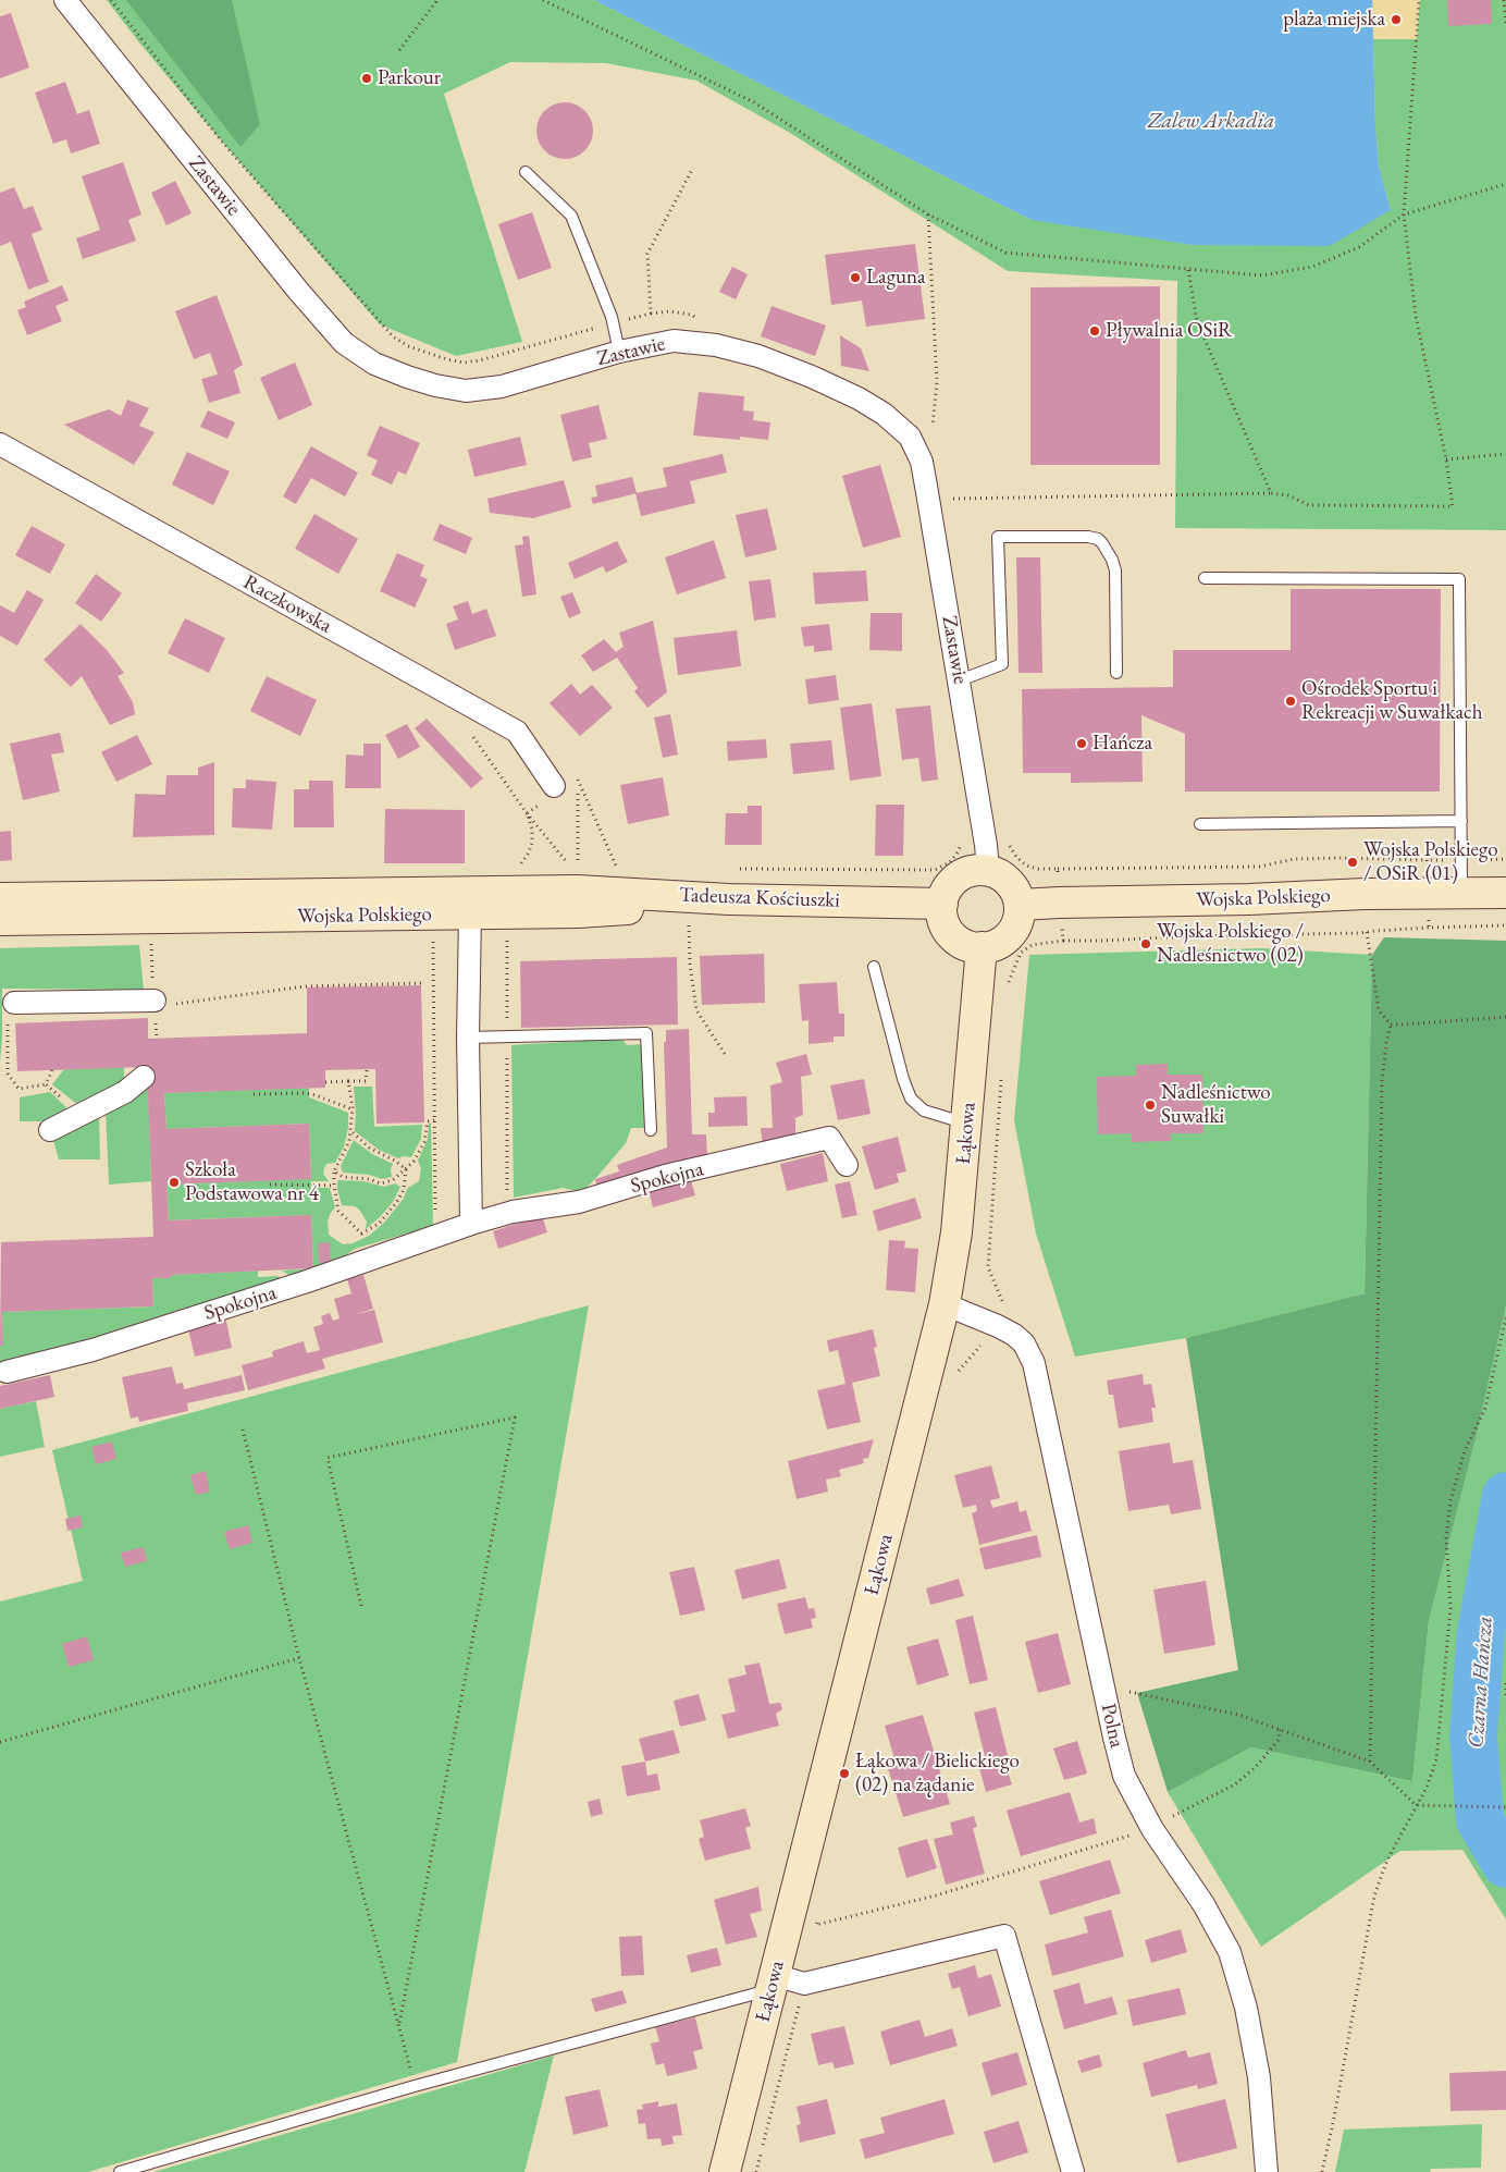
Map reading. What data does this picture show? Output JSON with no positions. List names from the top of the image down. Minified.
{"streets":{"street":["Zastawie","Raczkowska","Tadeusza Kościuszki","Wojska Polskiego","Łąkowa","Spokojna","Polna"]},"crossings":[["Zastawie","Tadeusza Kościuszki"],["Zastawie","Wojska Polskiego"],["Zastawie","Łąkowa"],["Tadeusza Kościuszki","Wojska Polskiego"],["Tadeusza Kościuszki","Łąkowa"],["Wojska Polskiego","Łąkowa"],["Łąkowa","Polna"]],"water":["Zalew Arkadia","Czarna Hańcza"],"places":["plaża miejska","Parkour","Laguna","Pływalnia OSiR","Ośrodek Sportu i Rekreacji w Suwałkach","Hańcza","Wojska Polskiego / OSiR (01)","Wojska Polskiego / Nadleśnictwo (02)","Nadleśnictwo Suwałki","Szkoła Podstawowa nr 4","Łąkowa / Bielickiego (02) na żądanie"]}
